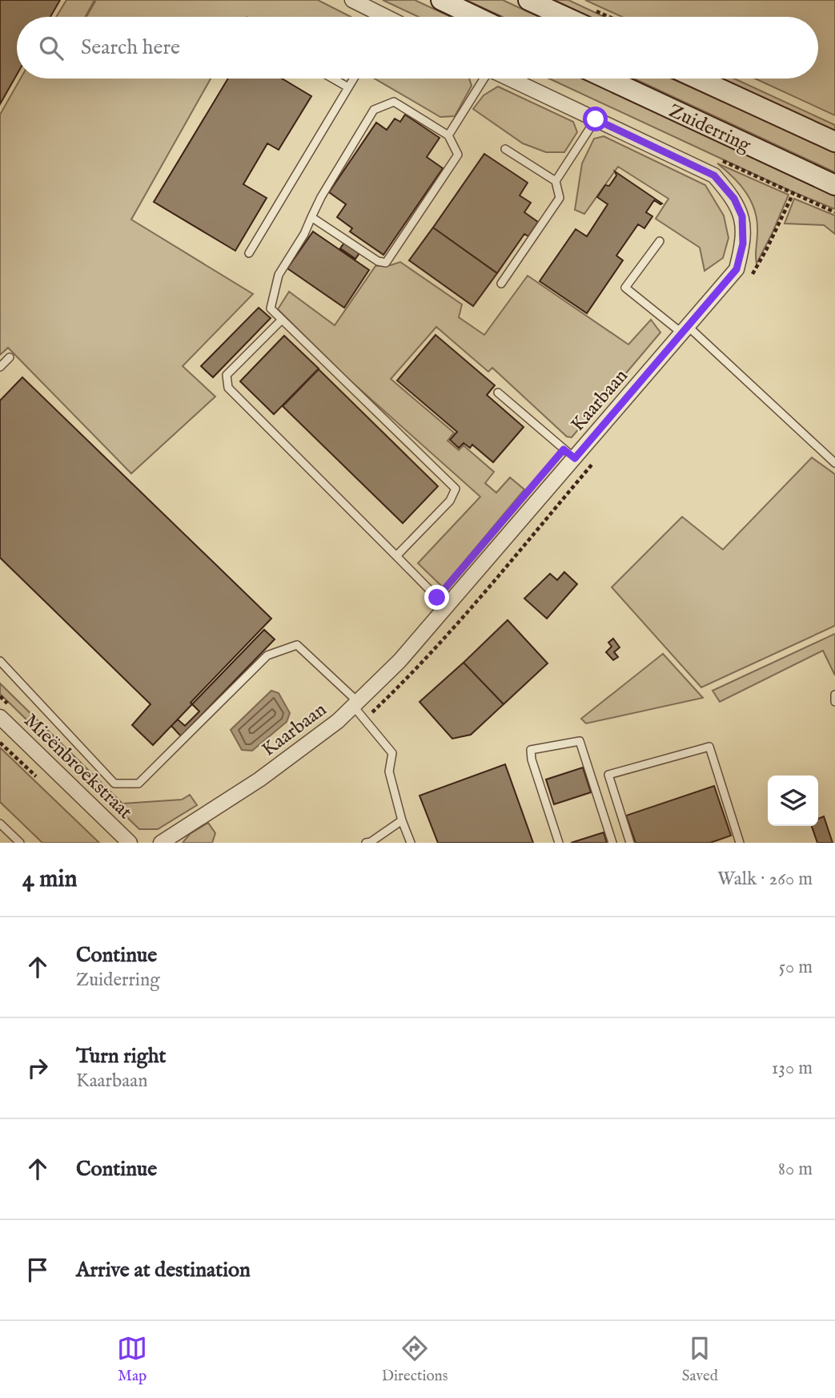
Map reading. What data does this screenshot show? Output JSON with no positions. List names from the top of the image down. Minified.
{"streets":{"main road":["Zuiderring"],"street":["Kaarbaan","Mieënbroekstraat"]},"page":{"search":"Search here","heading":["4 min","Walk · 260 m"],"list":[["Continue","Zuiderring","50 m"],["Turn right","Kaarbaan","130 m"],["Continue","80 m"],"Arrive at destination"],"nav":["Map","Directions","Saved"]}}
